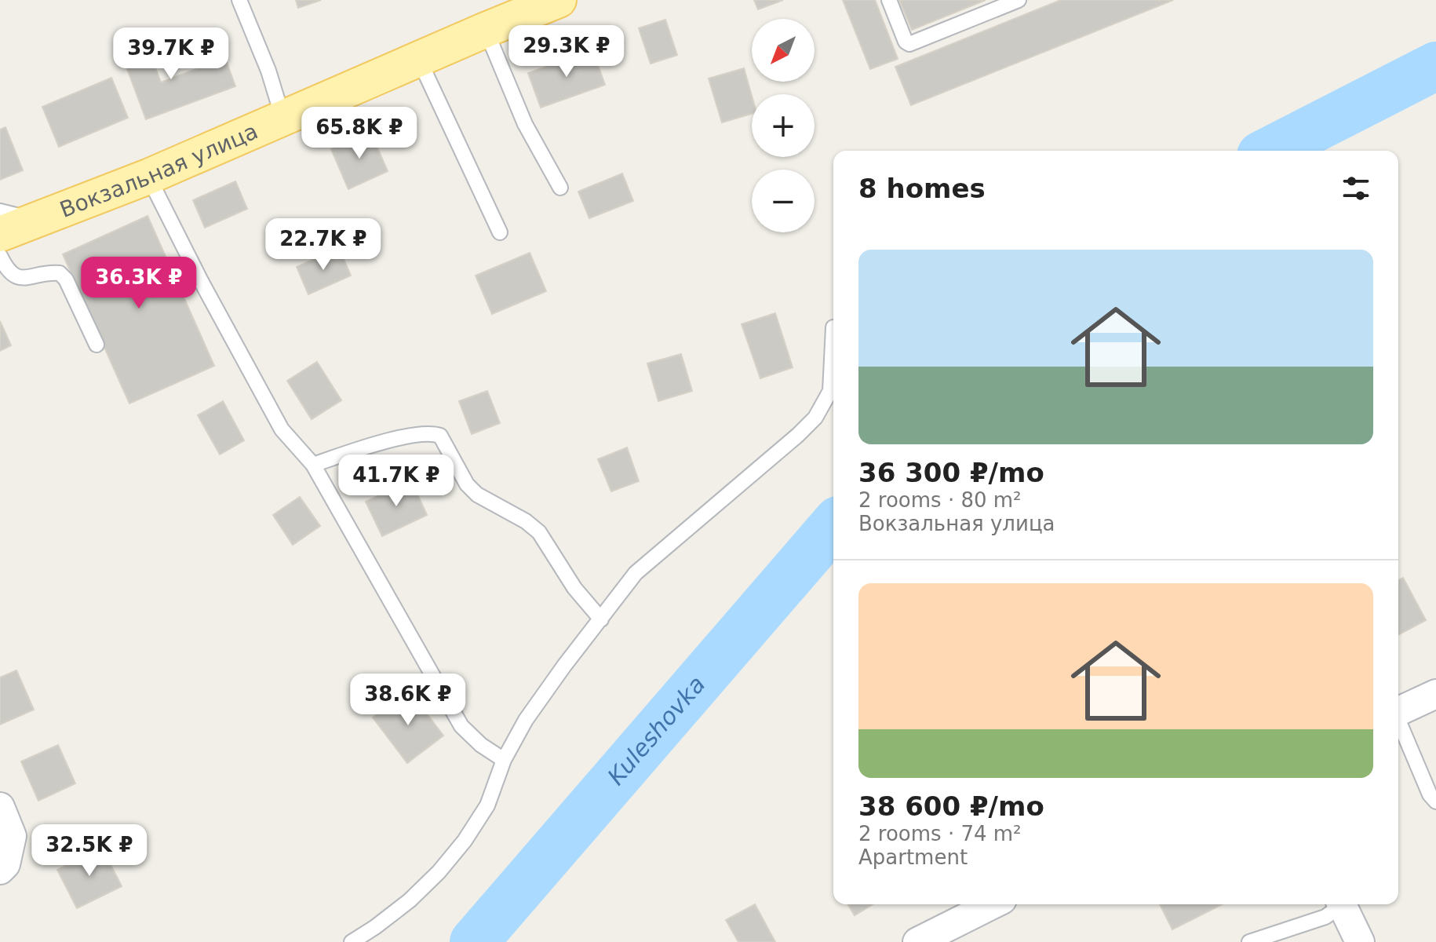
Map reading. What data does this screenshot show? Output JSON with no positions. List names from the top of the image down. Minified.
{"streets":{"main road":["Вокзальная улица"]},"water":["Kuleshovka"],"north":"bottom left","page":{"map_buttons":["+","−"],"price":["29.3K ₽","39.7K ₽","65.8K ₽","22.7K ₽","36.3K ₽","41.7K ₽","38.6K ₽","32.5K ₽"],"heading":"8 homes","list":[{"name":"36 300 ₽/mo","note":"2 rooms · 80 m² · Вокзальная улица"},{"name":"38 600 ₽/mo","note":"2 rooms · 74 m² · Apartment"}]}}
